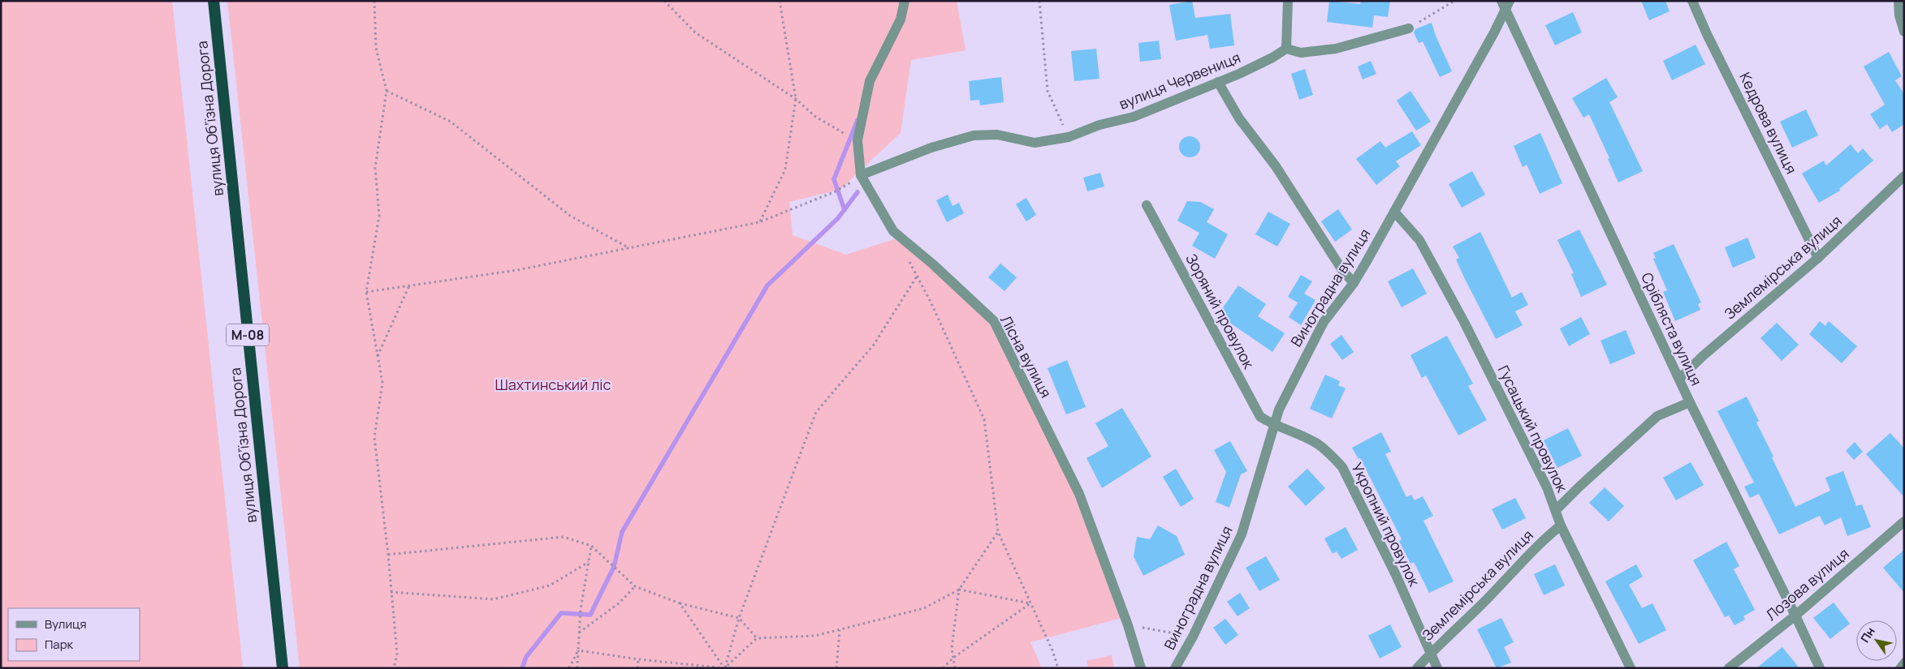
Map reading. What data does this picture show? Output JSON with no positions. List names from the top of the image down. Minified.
{"streets":{"highway":["вулиця Обʼїзна Дорога","М-08"],"street":["вулиця Червениця","Кедрова вулиця","Землемірська вулиця","Виноградна вулиця","Зоряний провулок","Срібляста вулиця","Лісна вулиця","Гусацький провулок","Укропний провулок","Лозова вулиця"]},"crossings":[["вулиця Червениця","Лісна вулиця"],["Кедрова вулиця","Землемірська вулиця"],["Землемірська вулиця","Срібляста вулиця"],["Землемірська вулиця","Гусацький провулок"],["Землемірська вулиця","Укропний провулок"],["Виноградна вулиця","Зоряний провулок"],["Виноградна вулиця","Срібляста вулиця"],["Виноградна вулиця","Гусацький провулок"],["Виноградна вулиця","Укропний провулок"],["Зоряний провулок","Укропний провулок"],["Срібляста вулиця","Лозова вулиця"]],"parks":["Шахтинський ліс"],"legend":["Вулиця","Парк"],"north":"top left"}
